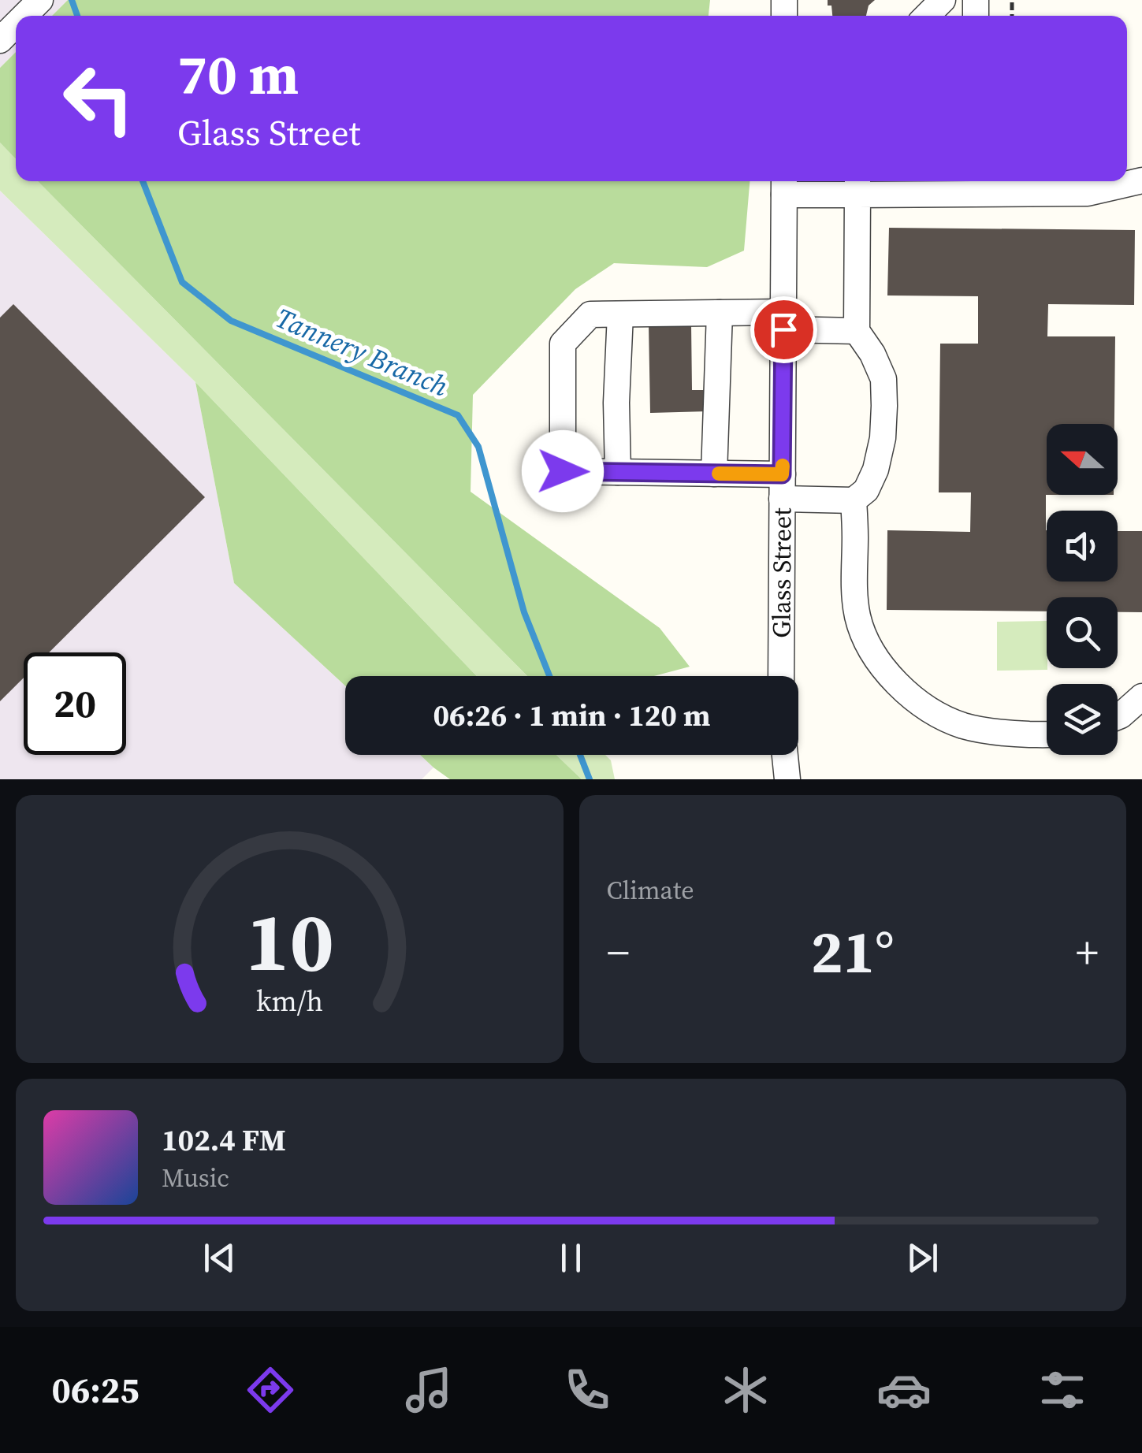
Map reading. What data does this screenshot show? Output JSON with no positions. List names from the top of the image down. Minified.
{"streets":{"street":["Glass Street"]},"water":["Tannery Branch"],"north":"left","page":{"turn":["70 m","Glass Street"],"limit":"20","trip":"06:26 · 1 min · 120 m","tile":"Climate","heat":["−","21°","+"],"song":["102.4 FM","Music"],"tabs":"06:25","gauge":["10","km/h"]}}
